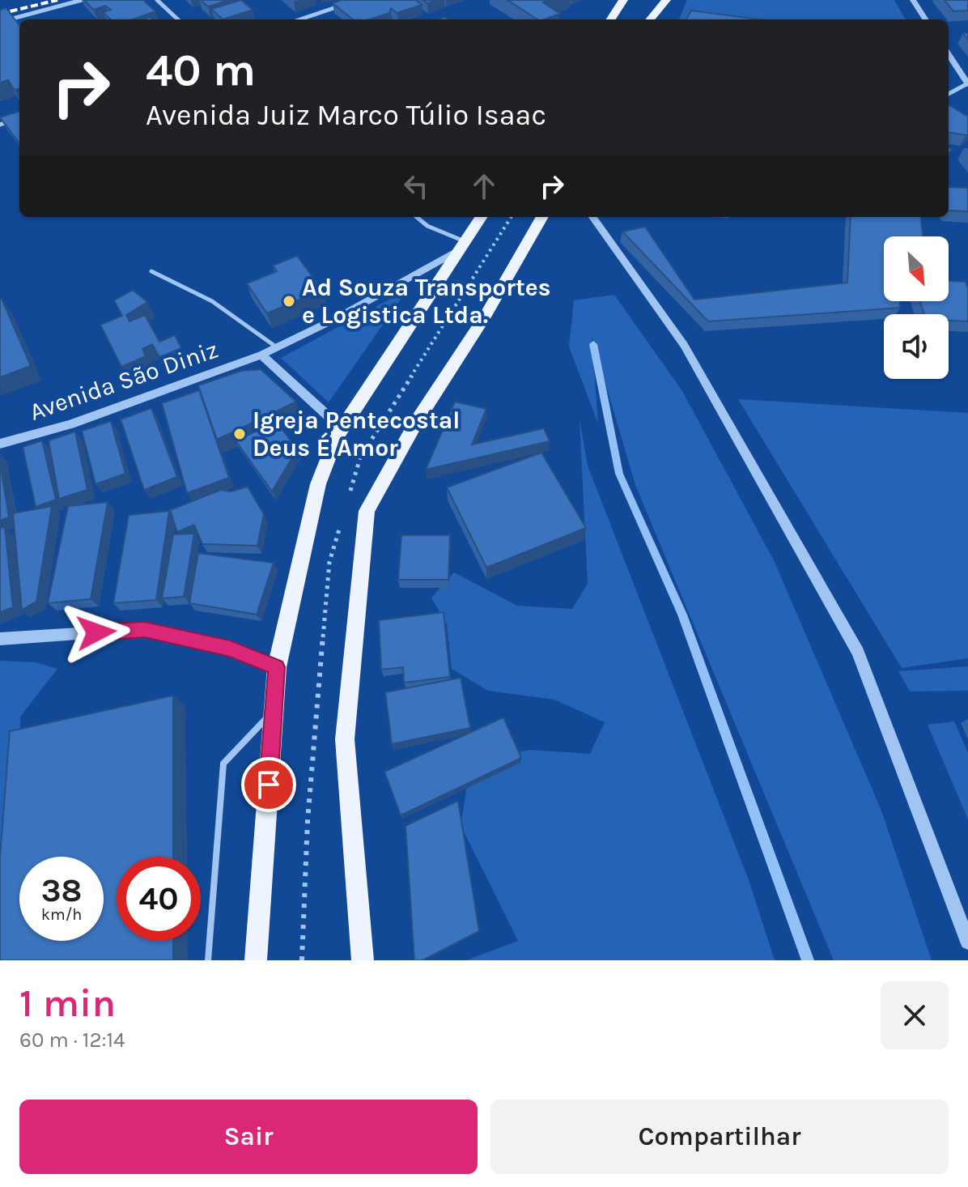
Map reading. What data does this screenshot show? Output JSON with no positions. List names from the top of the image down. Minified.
{"streets":{"street":["Avenida São Diniz"]},"places":["Ad Souza Transportes e Logistica Ltda.","Igreja Pentecostal Deus É Amor"],"north":"bottom right","page":{"turn":["40 m","Avenida Juiz Marco Túlio Isaac"],"speed":"38 km/h","limit":"40","heading":["1 min","60 m · 12:14"],"buttons":["Sair","Compartilhar"]}}
